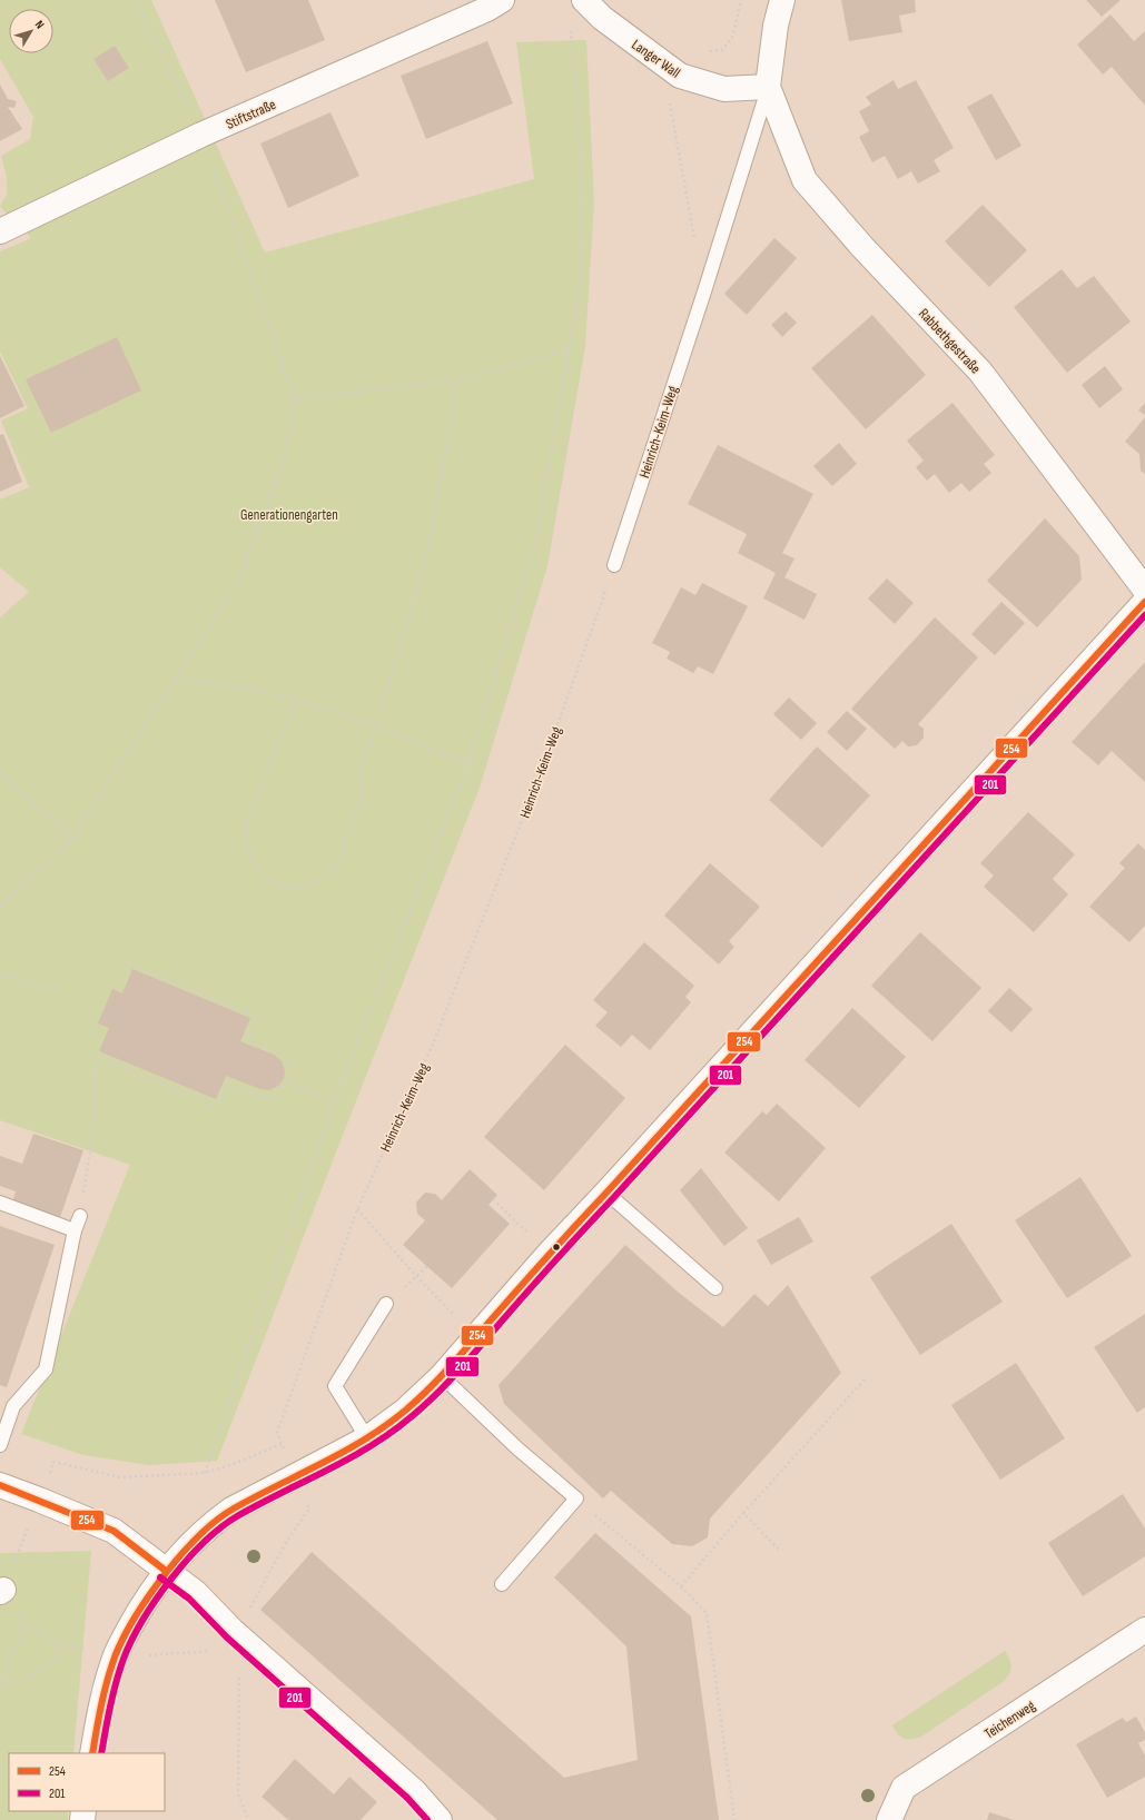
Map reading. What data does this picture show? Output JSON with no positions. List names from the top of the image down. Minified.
{"streets":{"street":["Langer Wall","Stiftstraße","Rabbethgestraße","Teichenweg"],"lane":["Heinrich-Keim-Weg"]},"crossings":[["Langer Wall","Rabbethgestraße"],["Langer Wall","Heinrich-Keim-Weg"],["Rabbethgestraße","Heinrich-Keim-Weg"]],"parks":["Generationengarten"],"lines":["transit line 254","transit line 201"],"legend":["254","201"],"north":"top right"}
